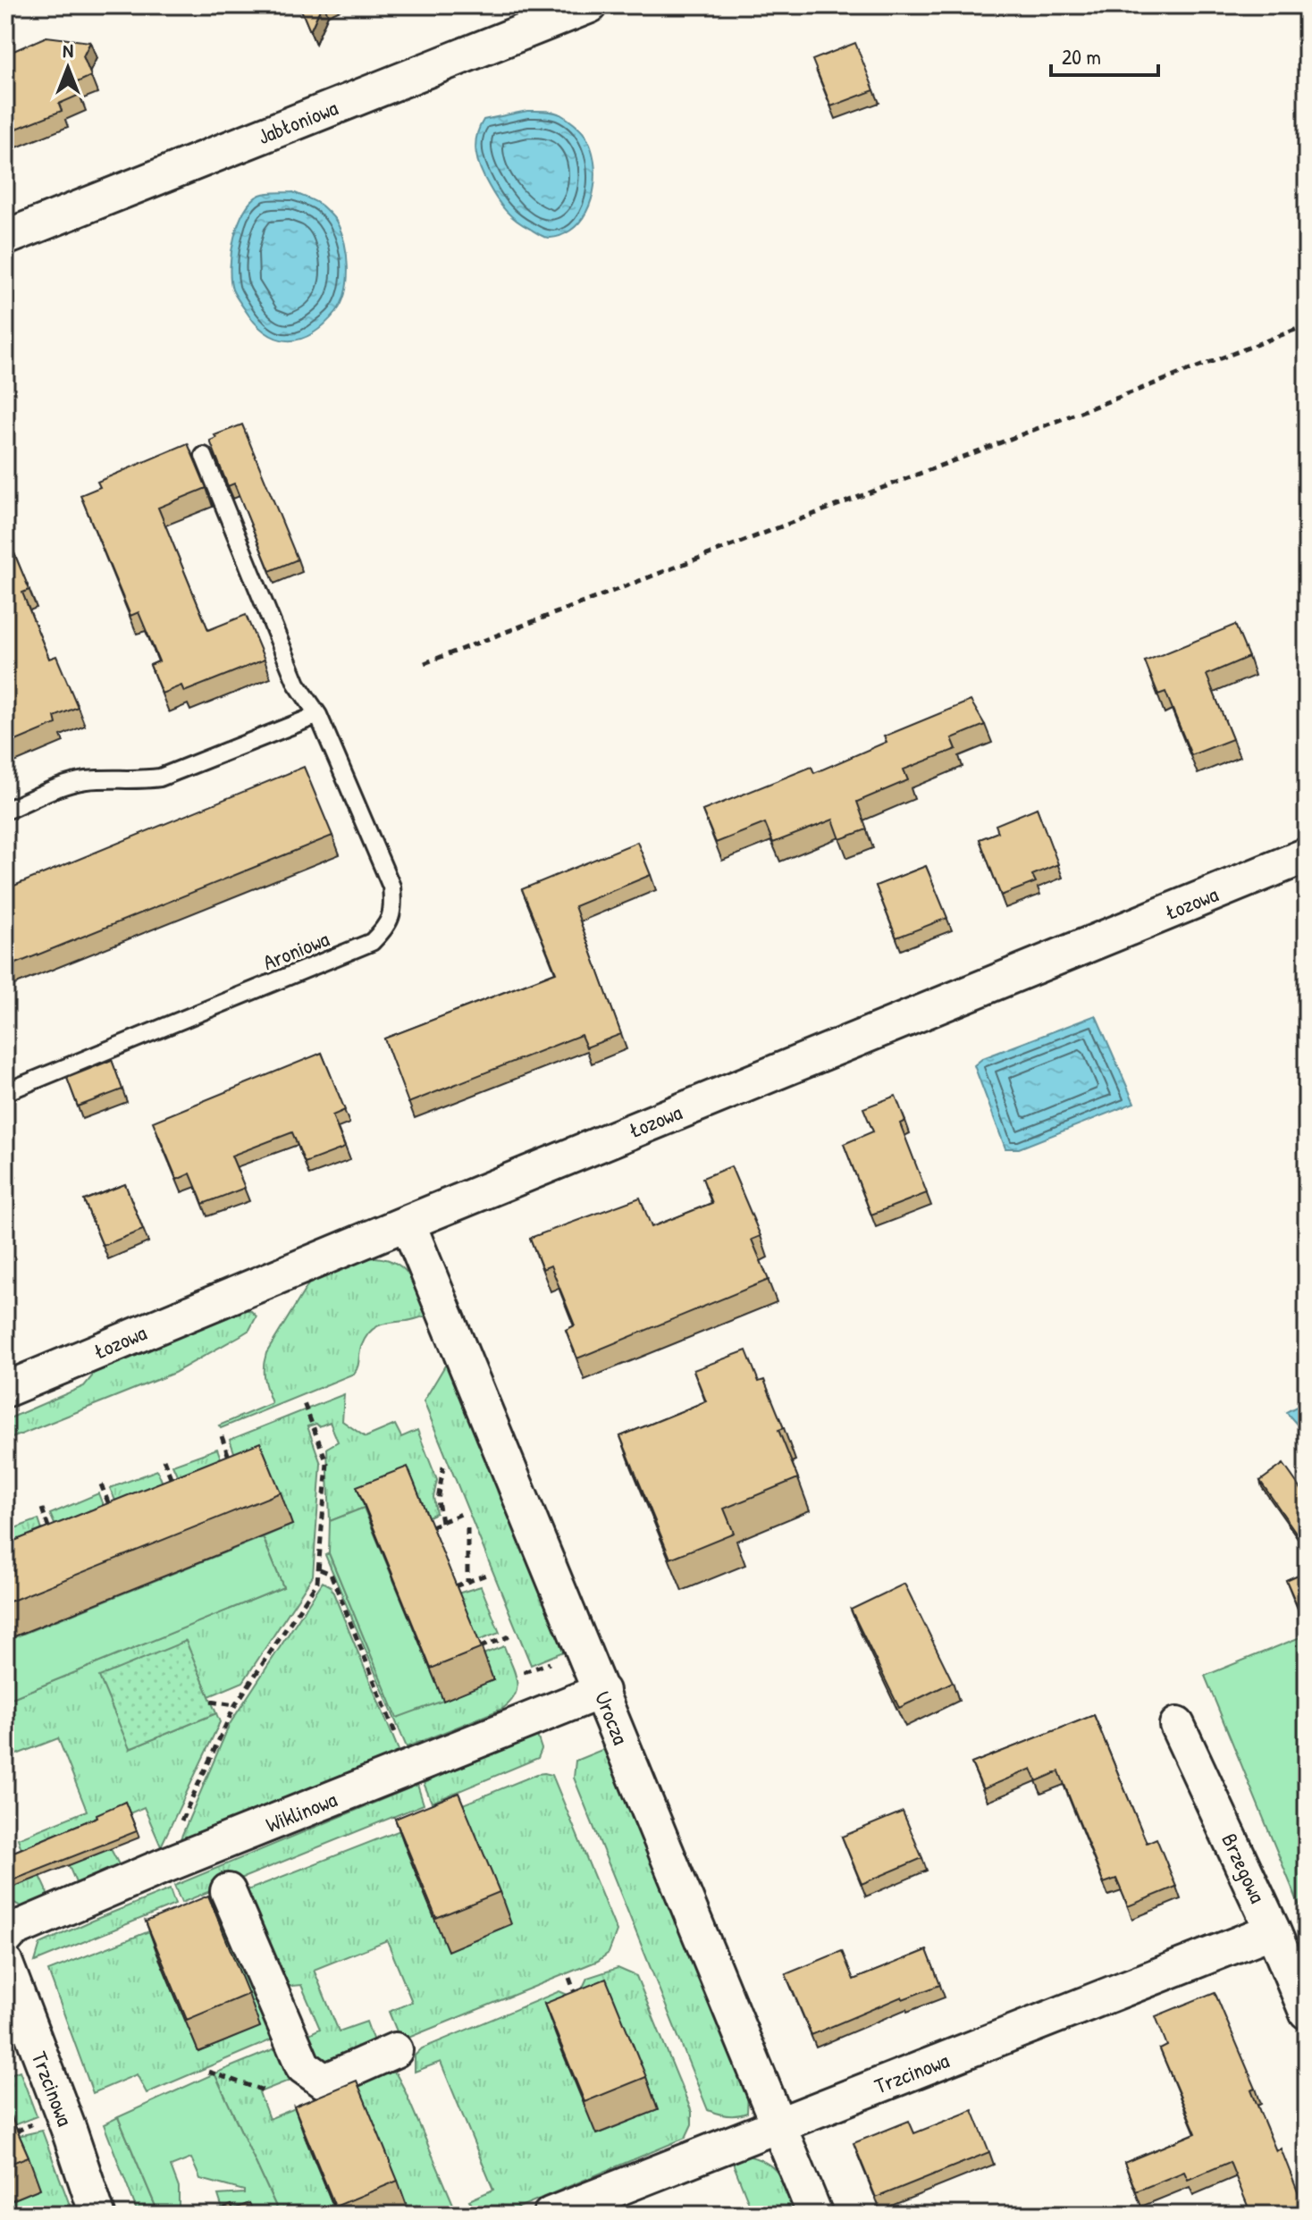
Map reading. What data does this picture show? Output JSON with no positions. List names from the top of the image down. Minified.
{"streets":{"street":["Jabłoniowa","Łozowa","Urocza","Wiklinowa","Brzegowa","Trzcinowa"],"lane":["Aroniowa"]},"crossings":[["Łozowa","Urocza"],["Urocza","Wiklinowa"],["Urocza","Trzcinowa"],["Brzegowa","Trzcinowa"]],"scale_bar":"20 m","north":"top"}
